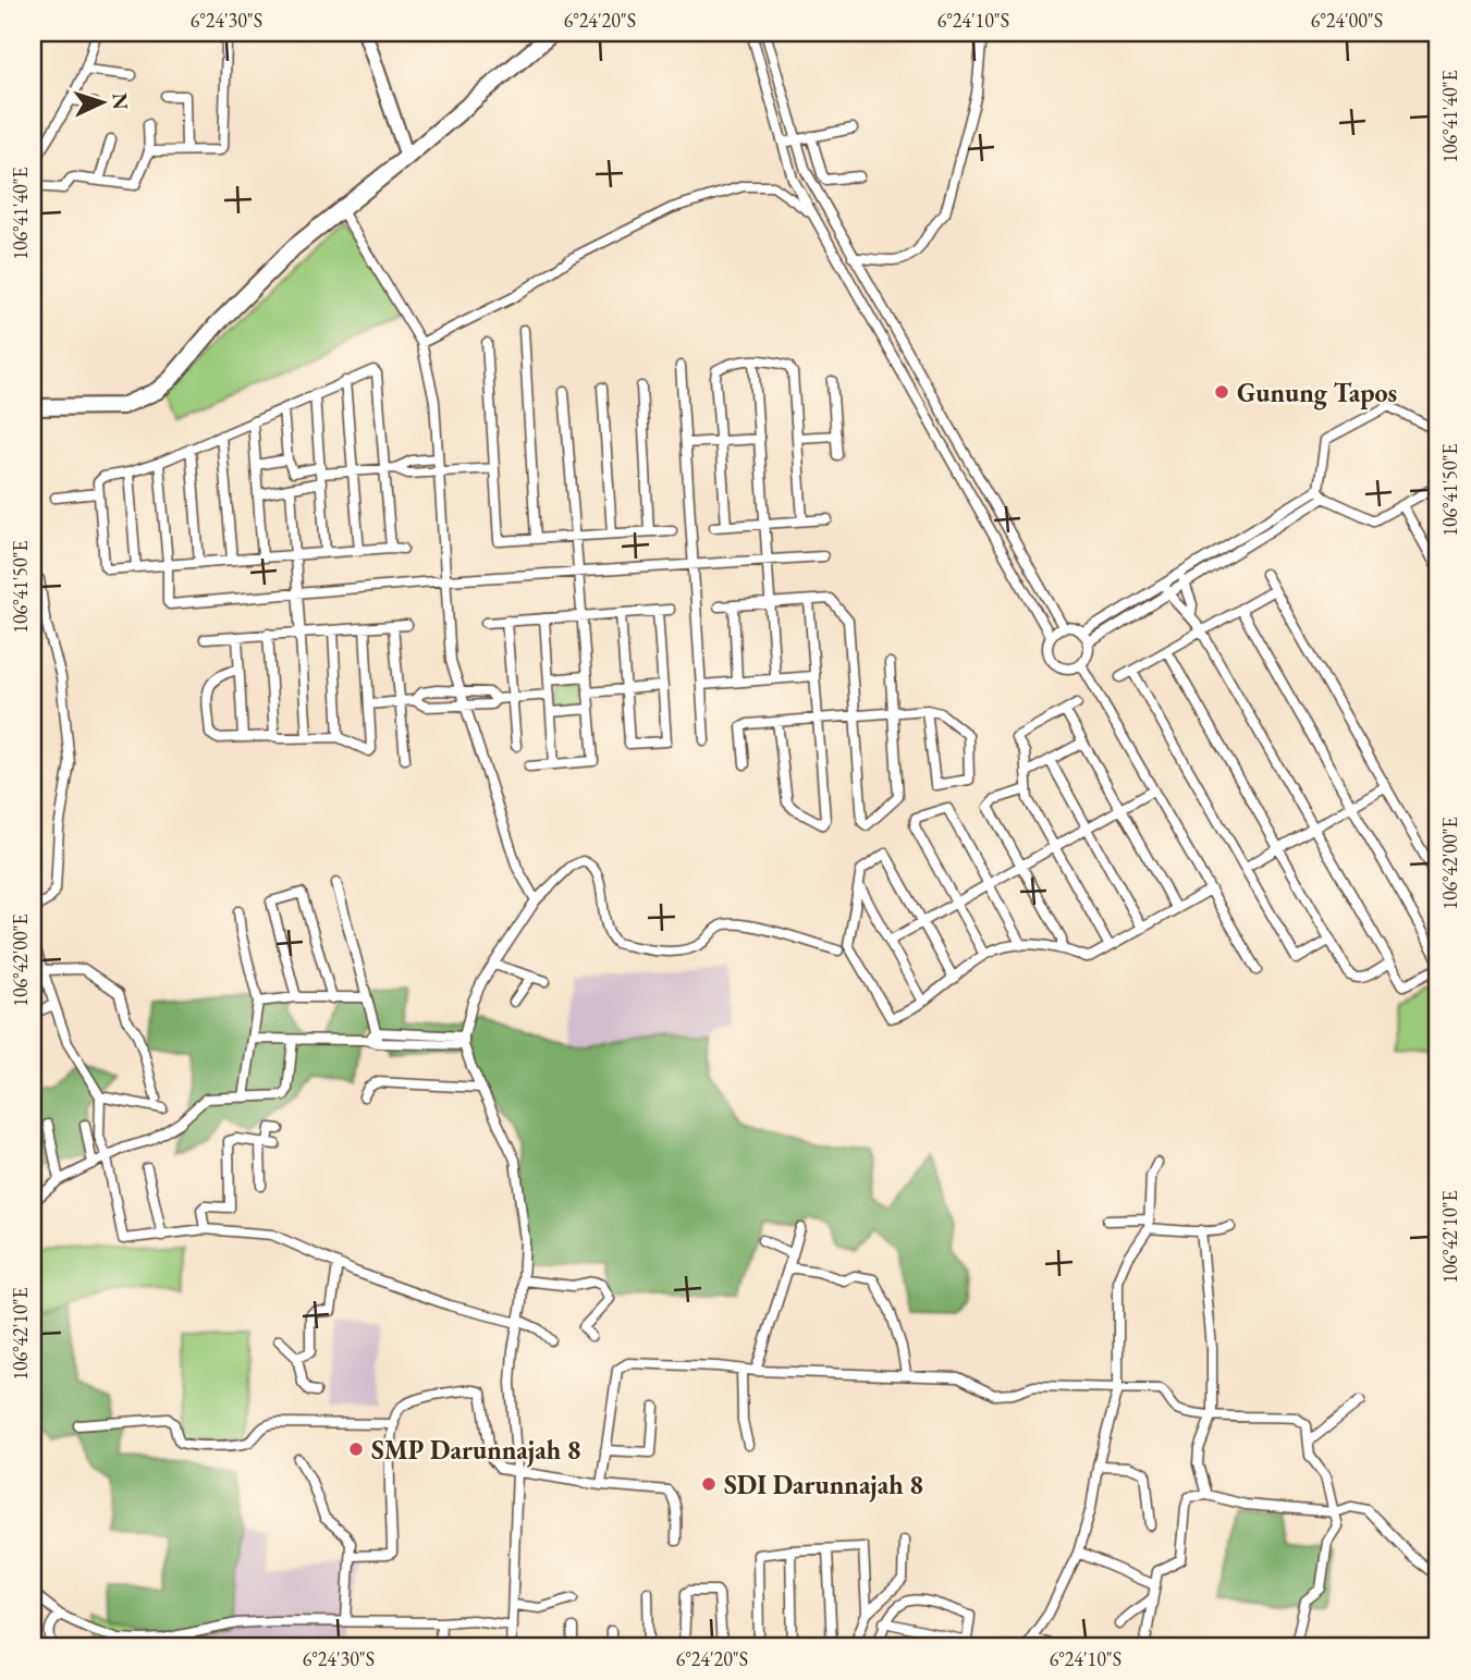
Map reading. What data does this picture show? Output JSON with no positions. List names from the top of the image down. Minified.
{"places":["Gunung Tapos","SMP Darunnajah 8","SDI Darunnajah 8"],"north":"right","coordinates":["6°24'30\"S","6°24'20\"S","6°24'10\"S","6°24'00\"S","106°41'40\"E","106°41'50\"E","106°42'00\"E","106°42'10\"E"]}
